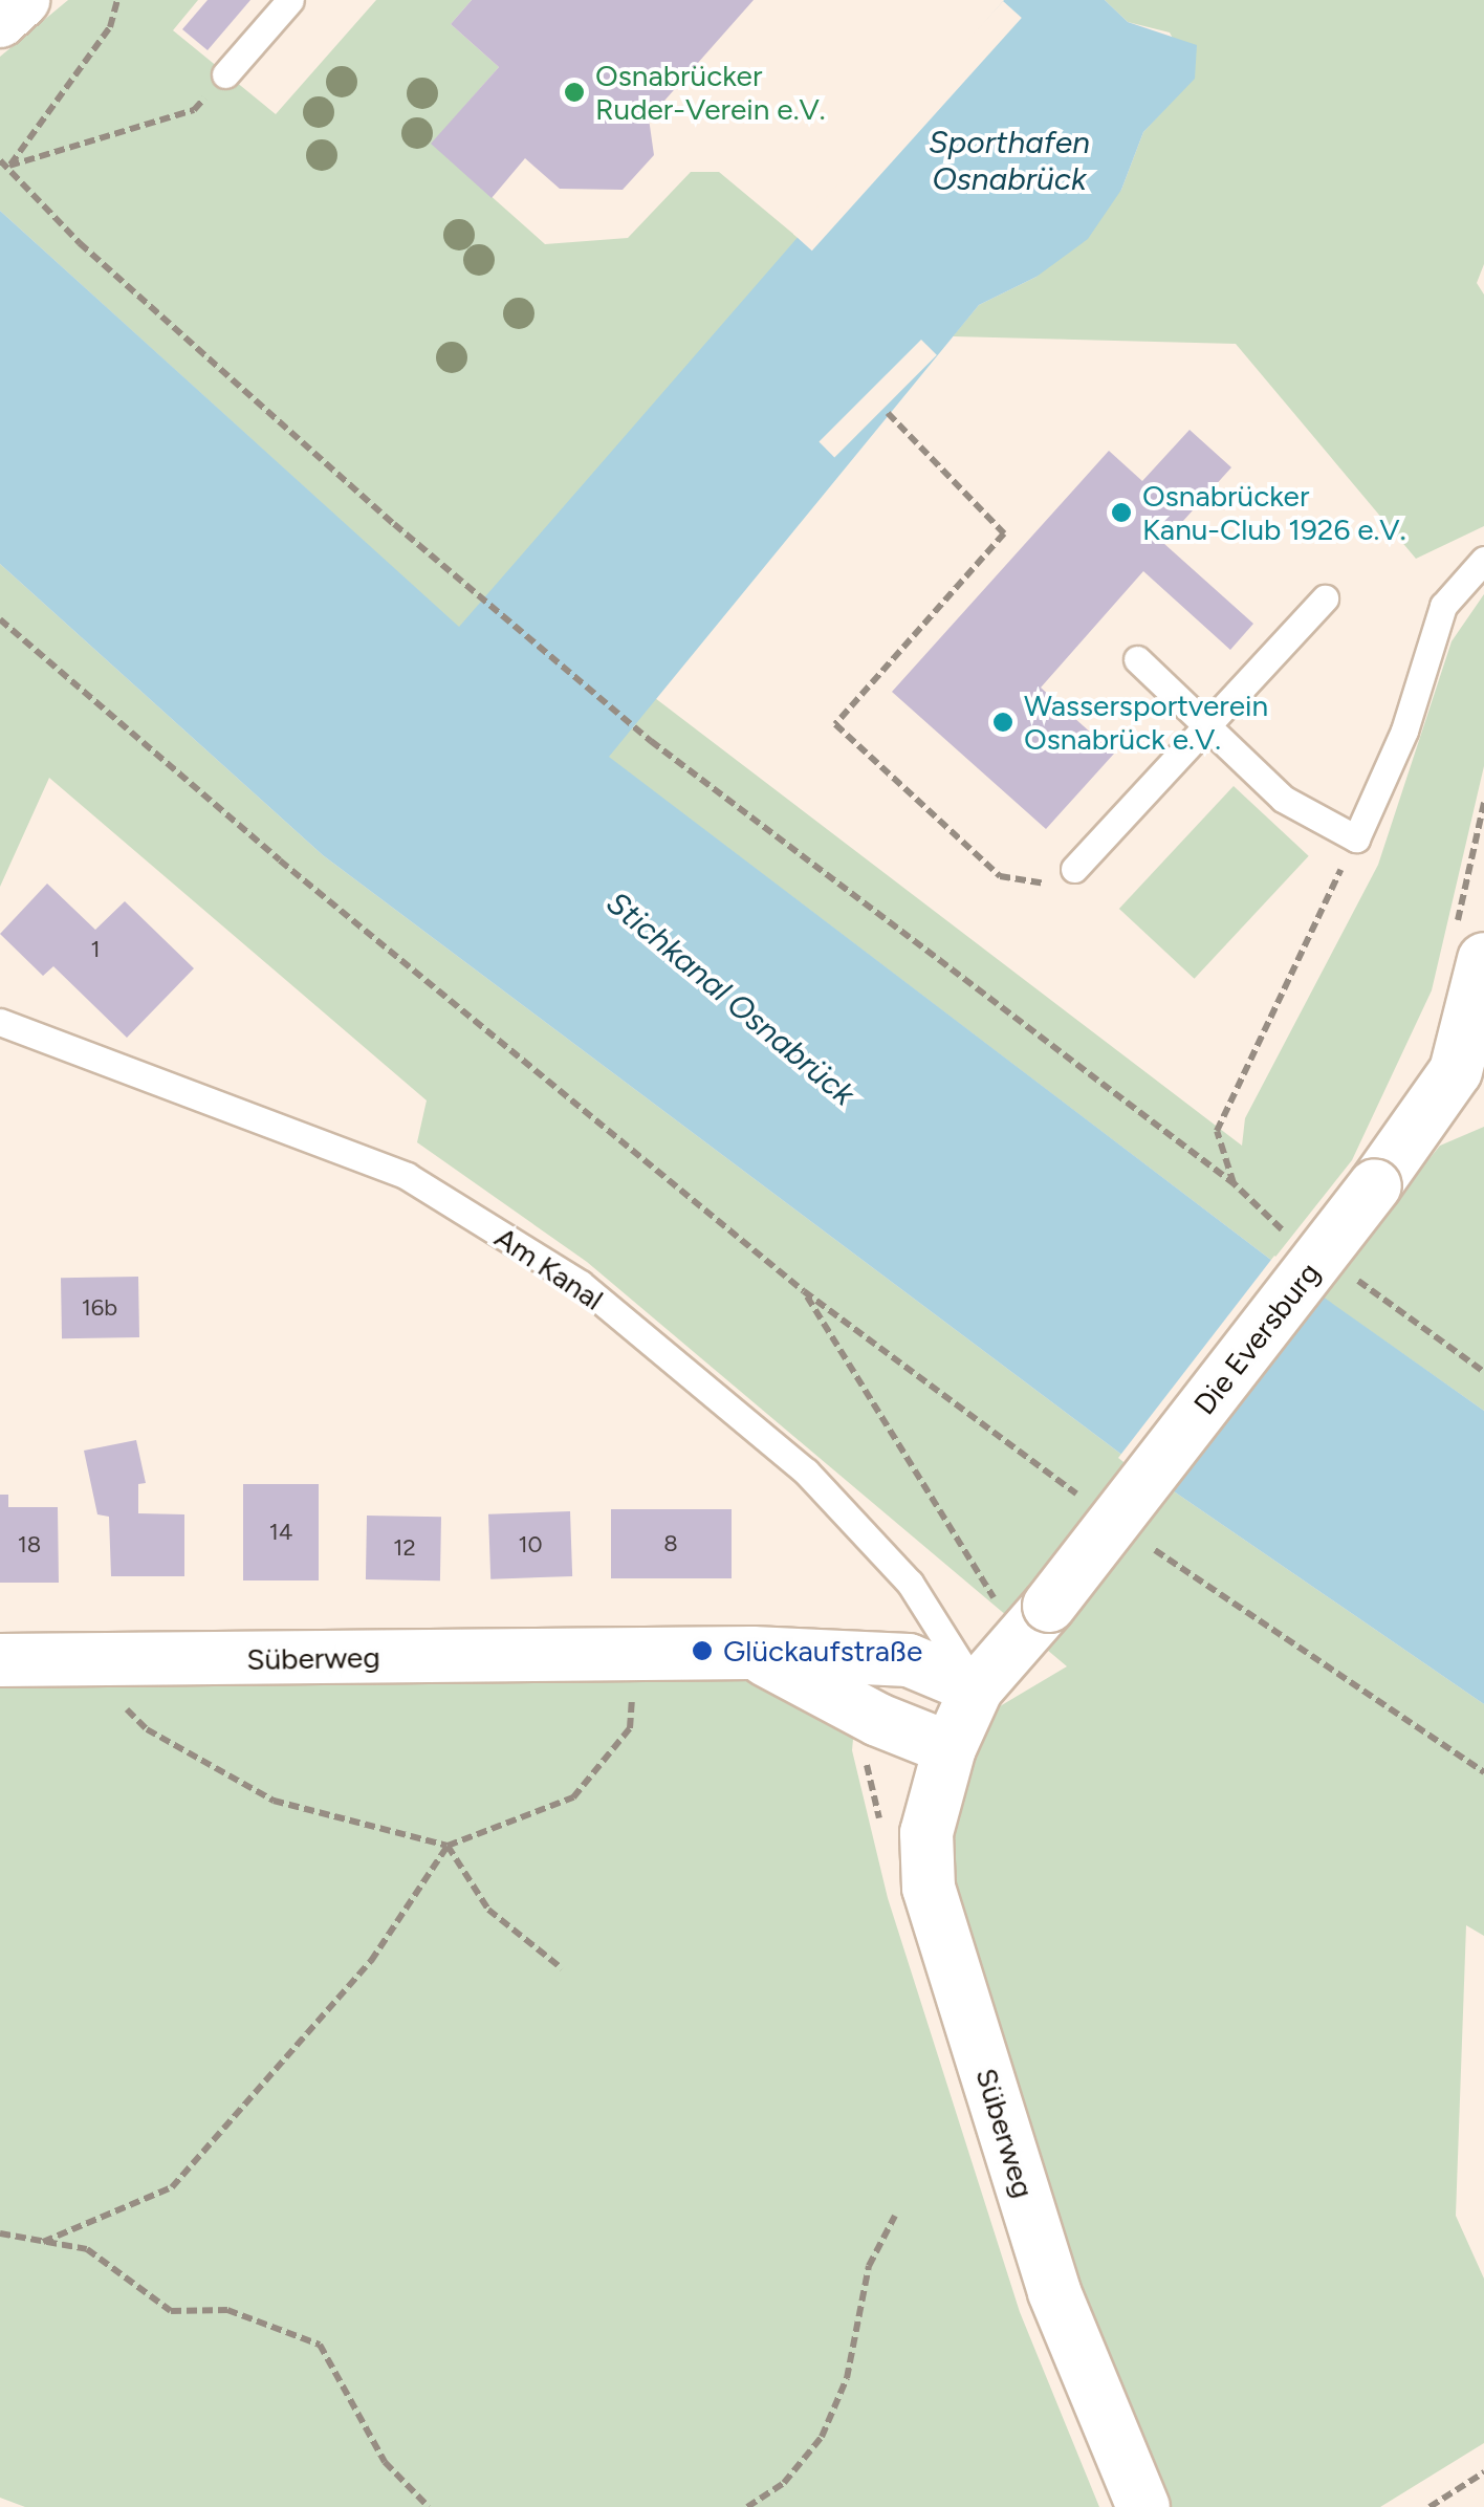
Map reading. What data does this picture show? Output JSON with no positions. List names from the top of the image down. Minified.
{"streets":{"street":["Die Eversburg","Süberweg"],"lane":["Am Kanal"]},"crossings":[["Am Kanal","Die Eversburg"],["Am Kanal","Süberweg"],["Die Eversburg","Süberweg"]],"water":["Sporthafen Osnabrück","Stichkanal Osnabrück"],"places":["Osnabrücker Ruder-Verein e.V.","Osnabrücker Kanu-Club 1926 e.V.","Wassersportverein Osnabrück e.V.","Glückaufstraße"],"house_numbers":["1","16b","14","8","18","10","12"]}
